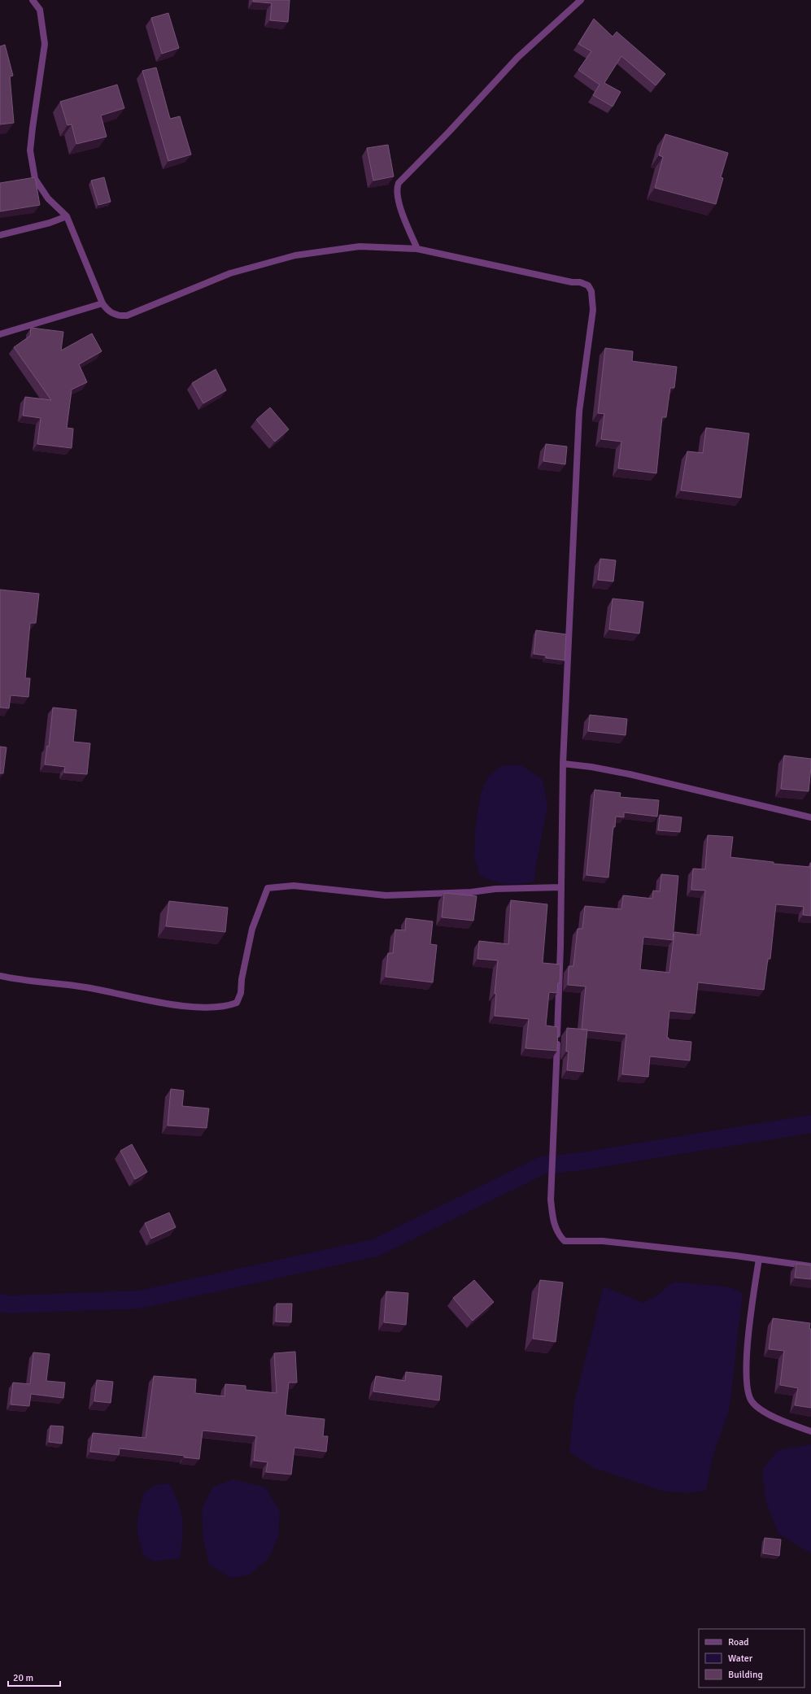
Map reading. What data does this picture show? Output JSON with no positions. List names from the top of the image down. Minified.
{"legend":["Road","Water","Building"],"scale_bar":"20 m"}
